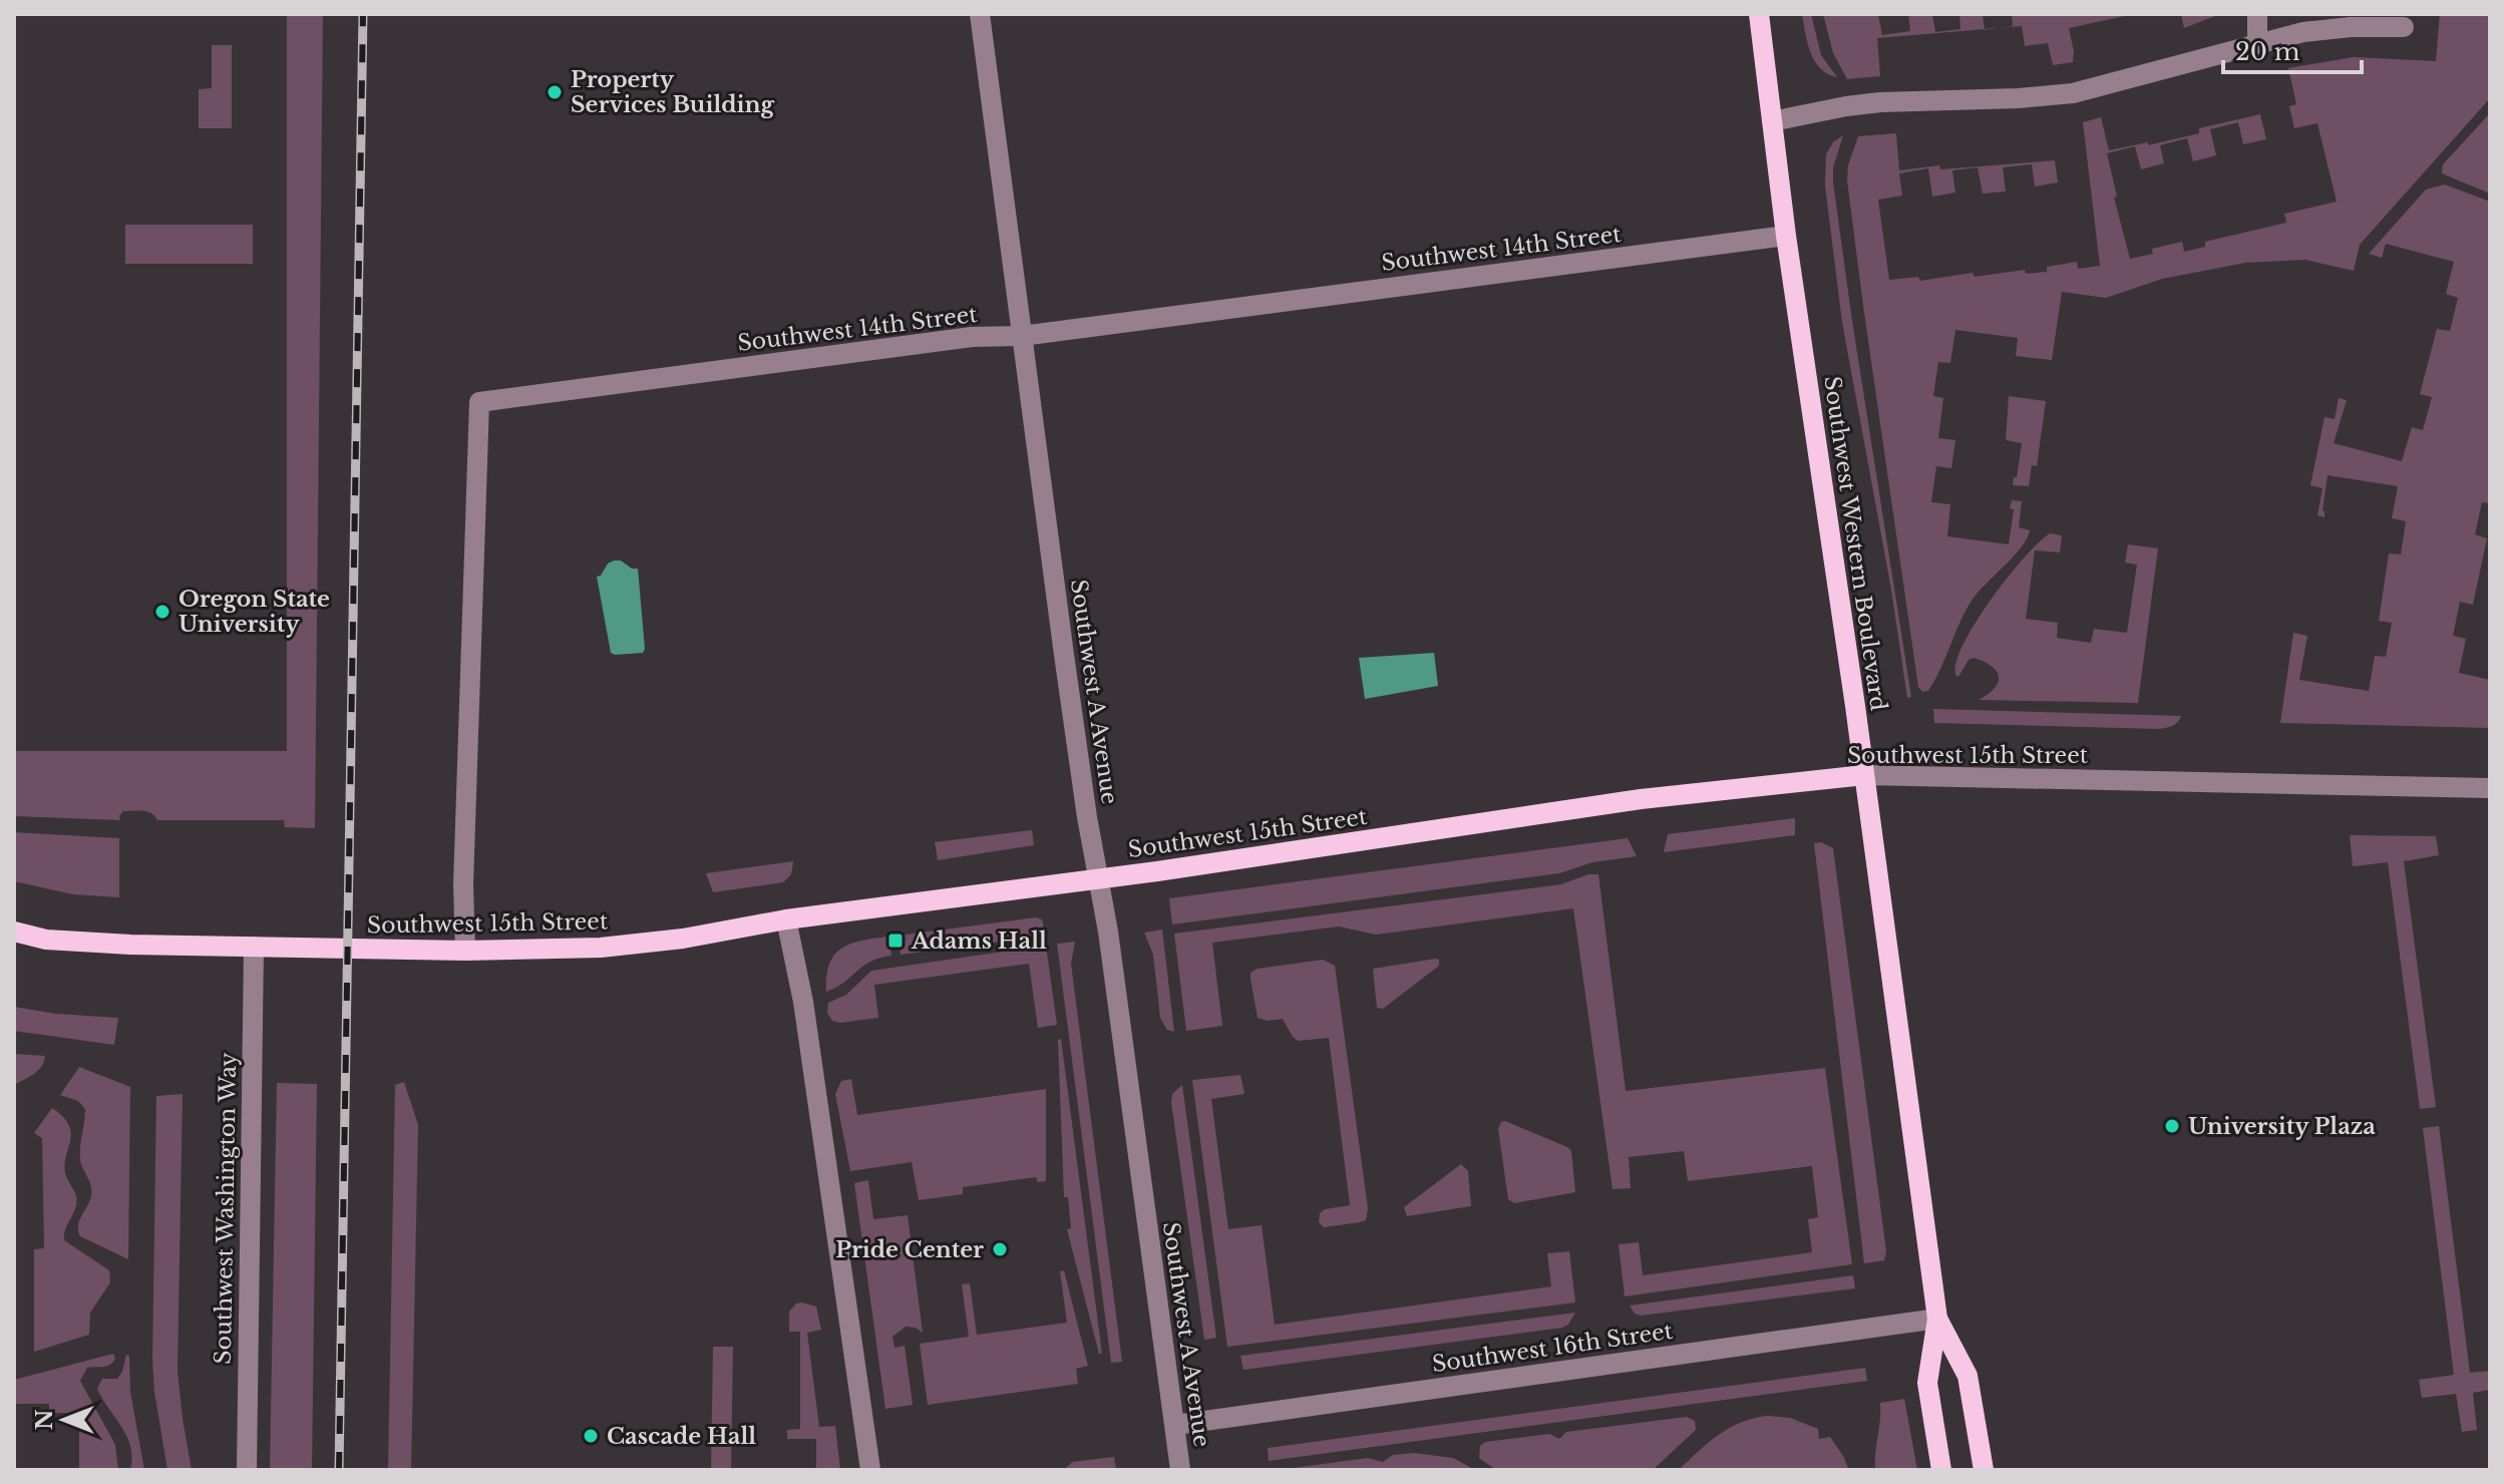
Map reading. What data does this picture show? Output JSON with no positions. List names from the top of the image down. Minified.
{"streets":{"main road":["Southwest Western Boulevard","Southwest 15th Street"],"street":["Southwest 14th Street","Southwest A Avenue","Southwest Washington Way","Southwest 16th Street"]},"crossings":[["Southwest 14th Street","Southwest Western Boulevard"],["Southwest 14th Street","Southwest A Avenue"],["Southwest 14th Street","Southwest 15th Street"],["Southwest Western Boulevard","Southwest 15th Street"],["Southwest Western Boulevard","Southwest 16th Street"],["Southwest A Avenue","Southwest 15th Street"],["Southwest A Avenue","Southwest 16th Street"],["Southwest 15th Street","Southwest Washington Way"]],"places":{"other":["Property Services Building","Oregon State University","University Plaza","Pride Center","Cascade Hall"],"transit":["Adams Hall"]},"scale_bar":"20 m","north":"left"}
